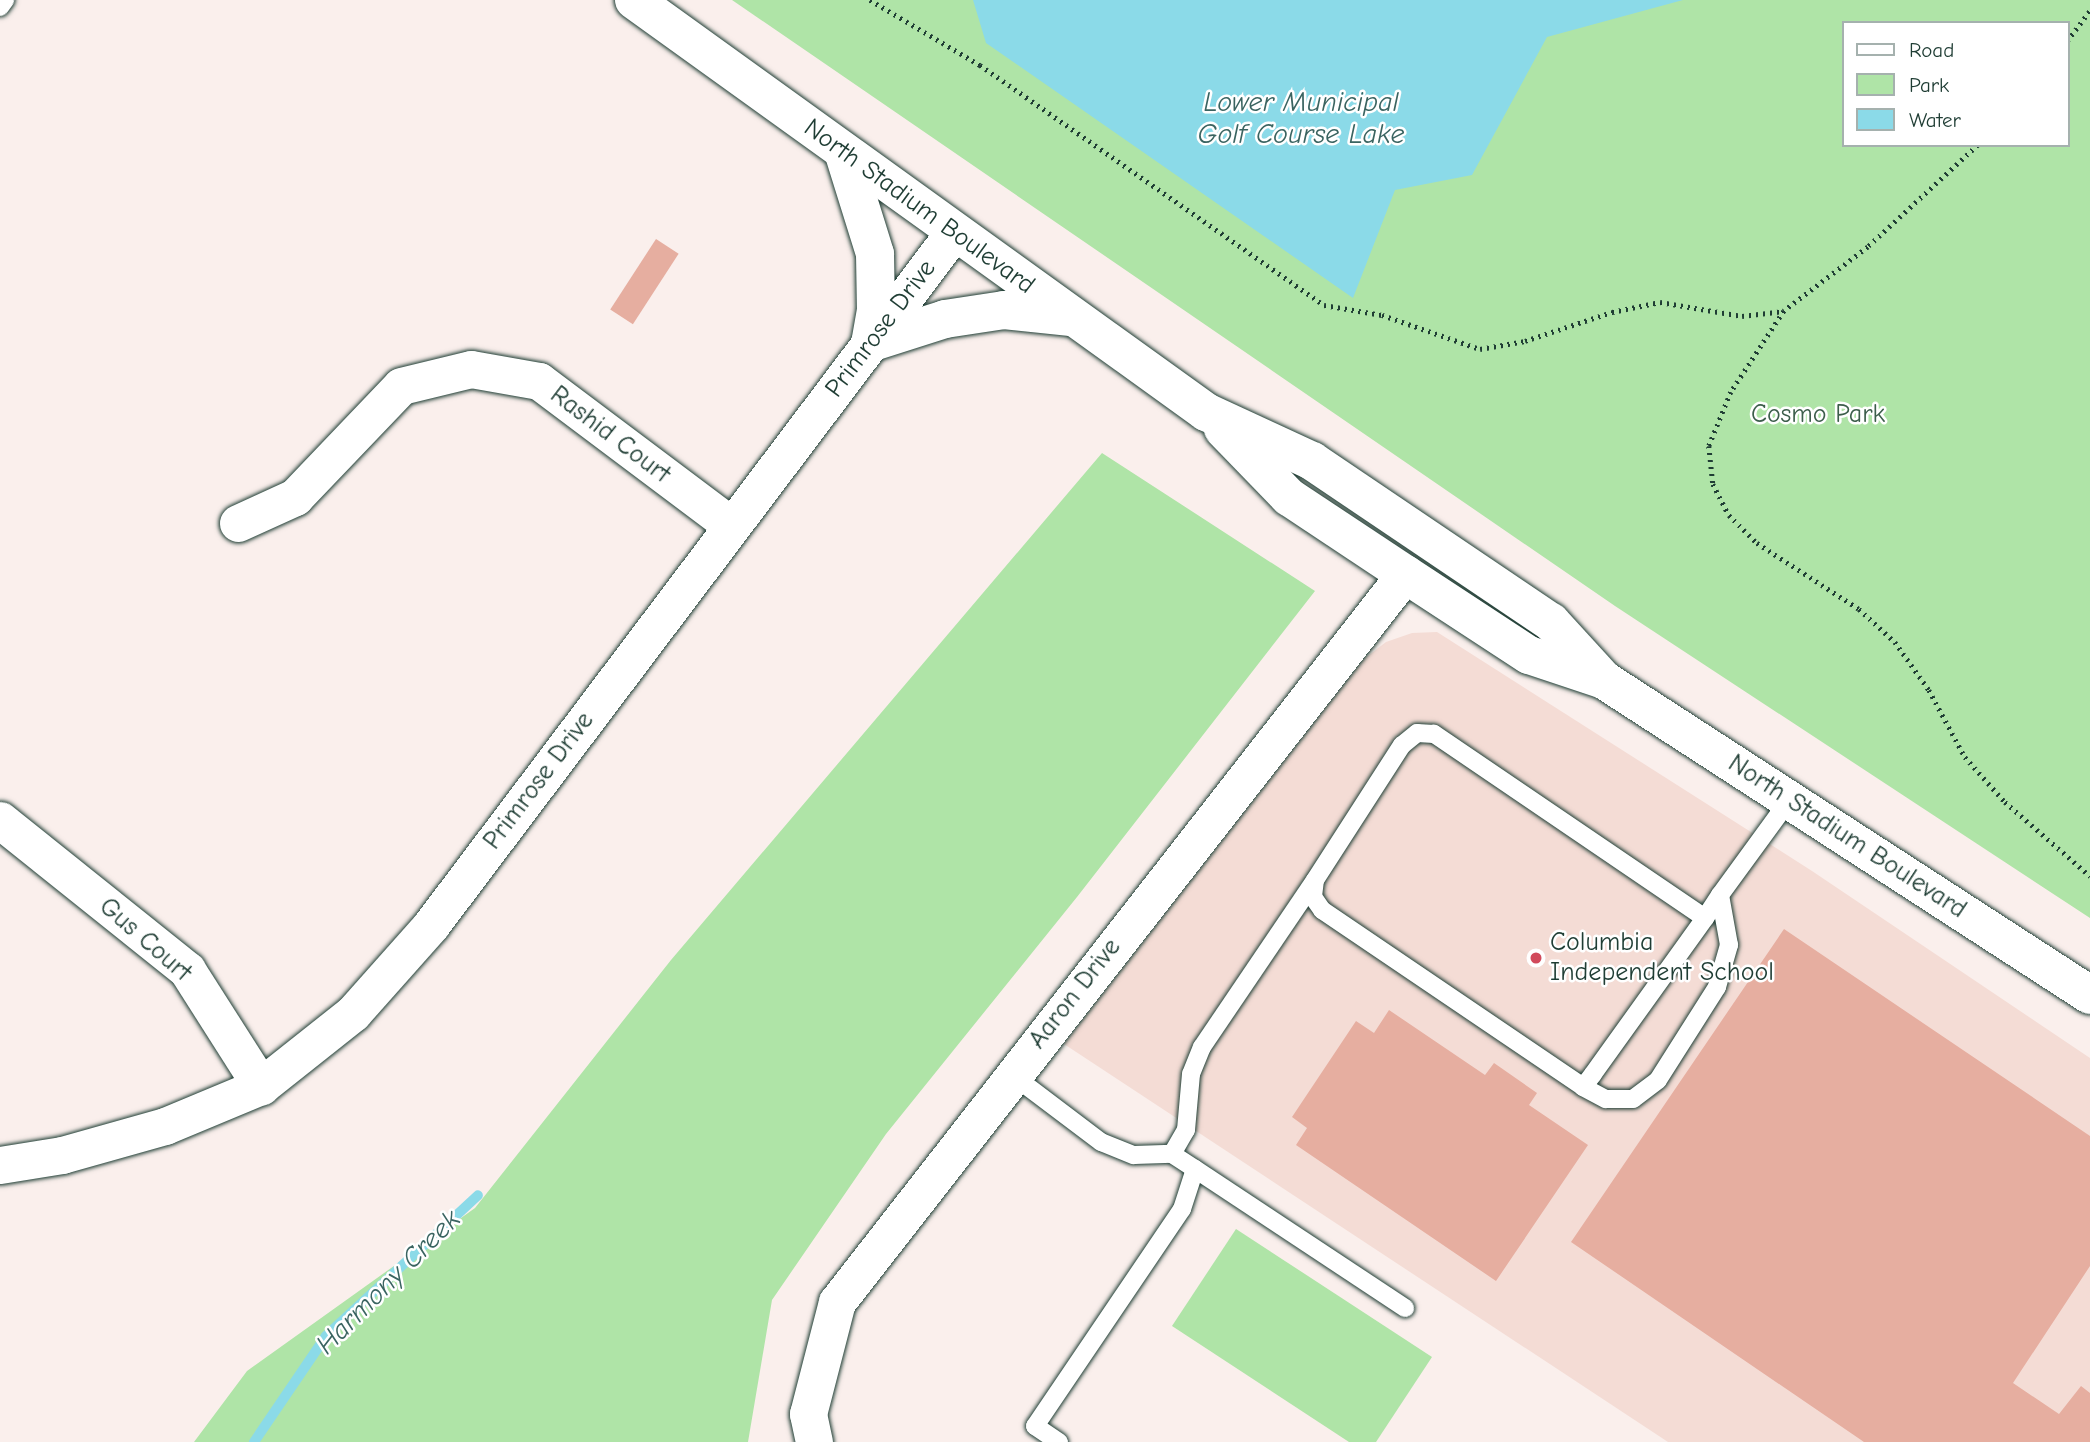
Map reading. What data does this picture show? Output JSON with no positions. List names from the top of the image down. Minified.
{"streets":{"main road":["North Stadium Boulevard"],"street":["Primrose Drive","Rashid Court","Gus Court","Aaron Drive"]},"crossings":[["North Stadium Boulevard","Primrose Drive"],["North Stadium Boulevard","Aaron Drive"],["Primrose Drive","Rashid Court"],["Primrose Drive","Gus Court"]],"water":["Lower Municipal Golf Course Lake","Harmony Creek"],"parks":["Cosmo Park"],"places":["Columbia Independent School"],"legend":["Road","Park","Water"]}
